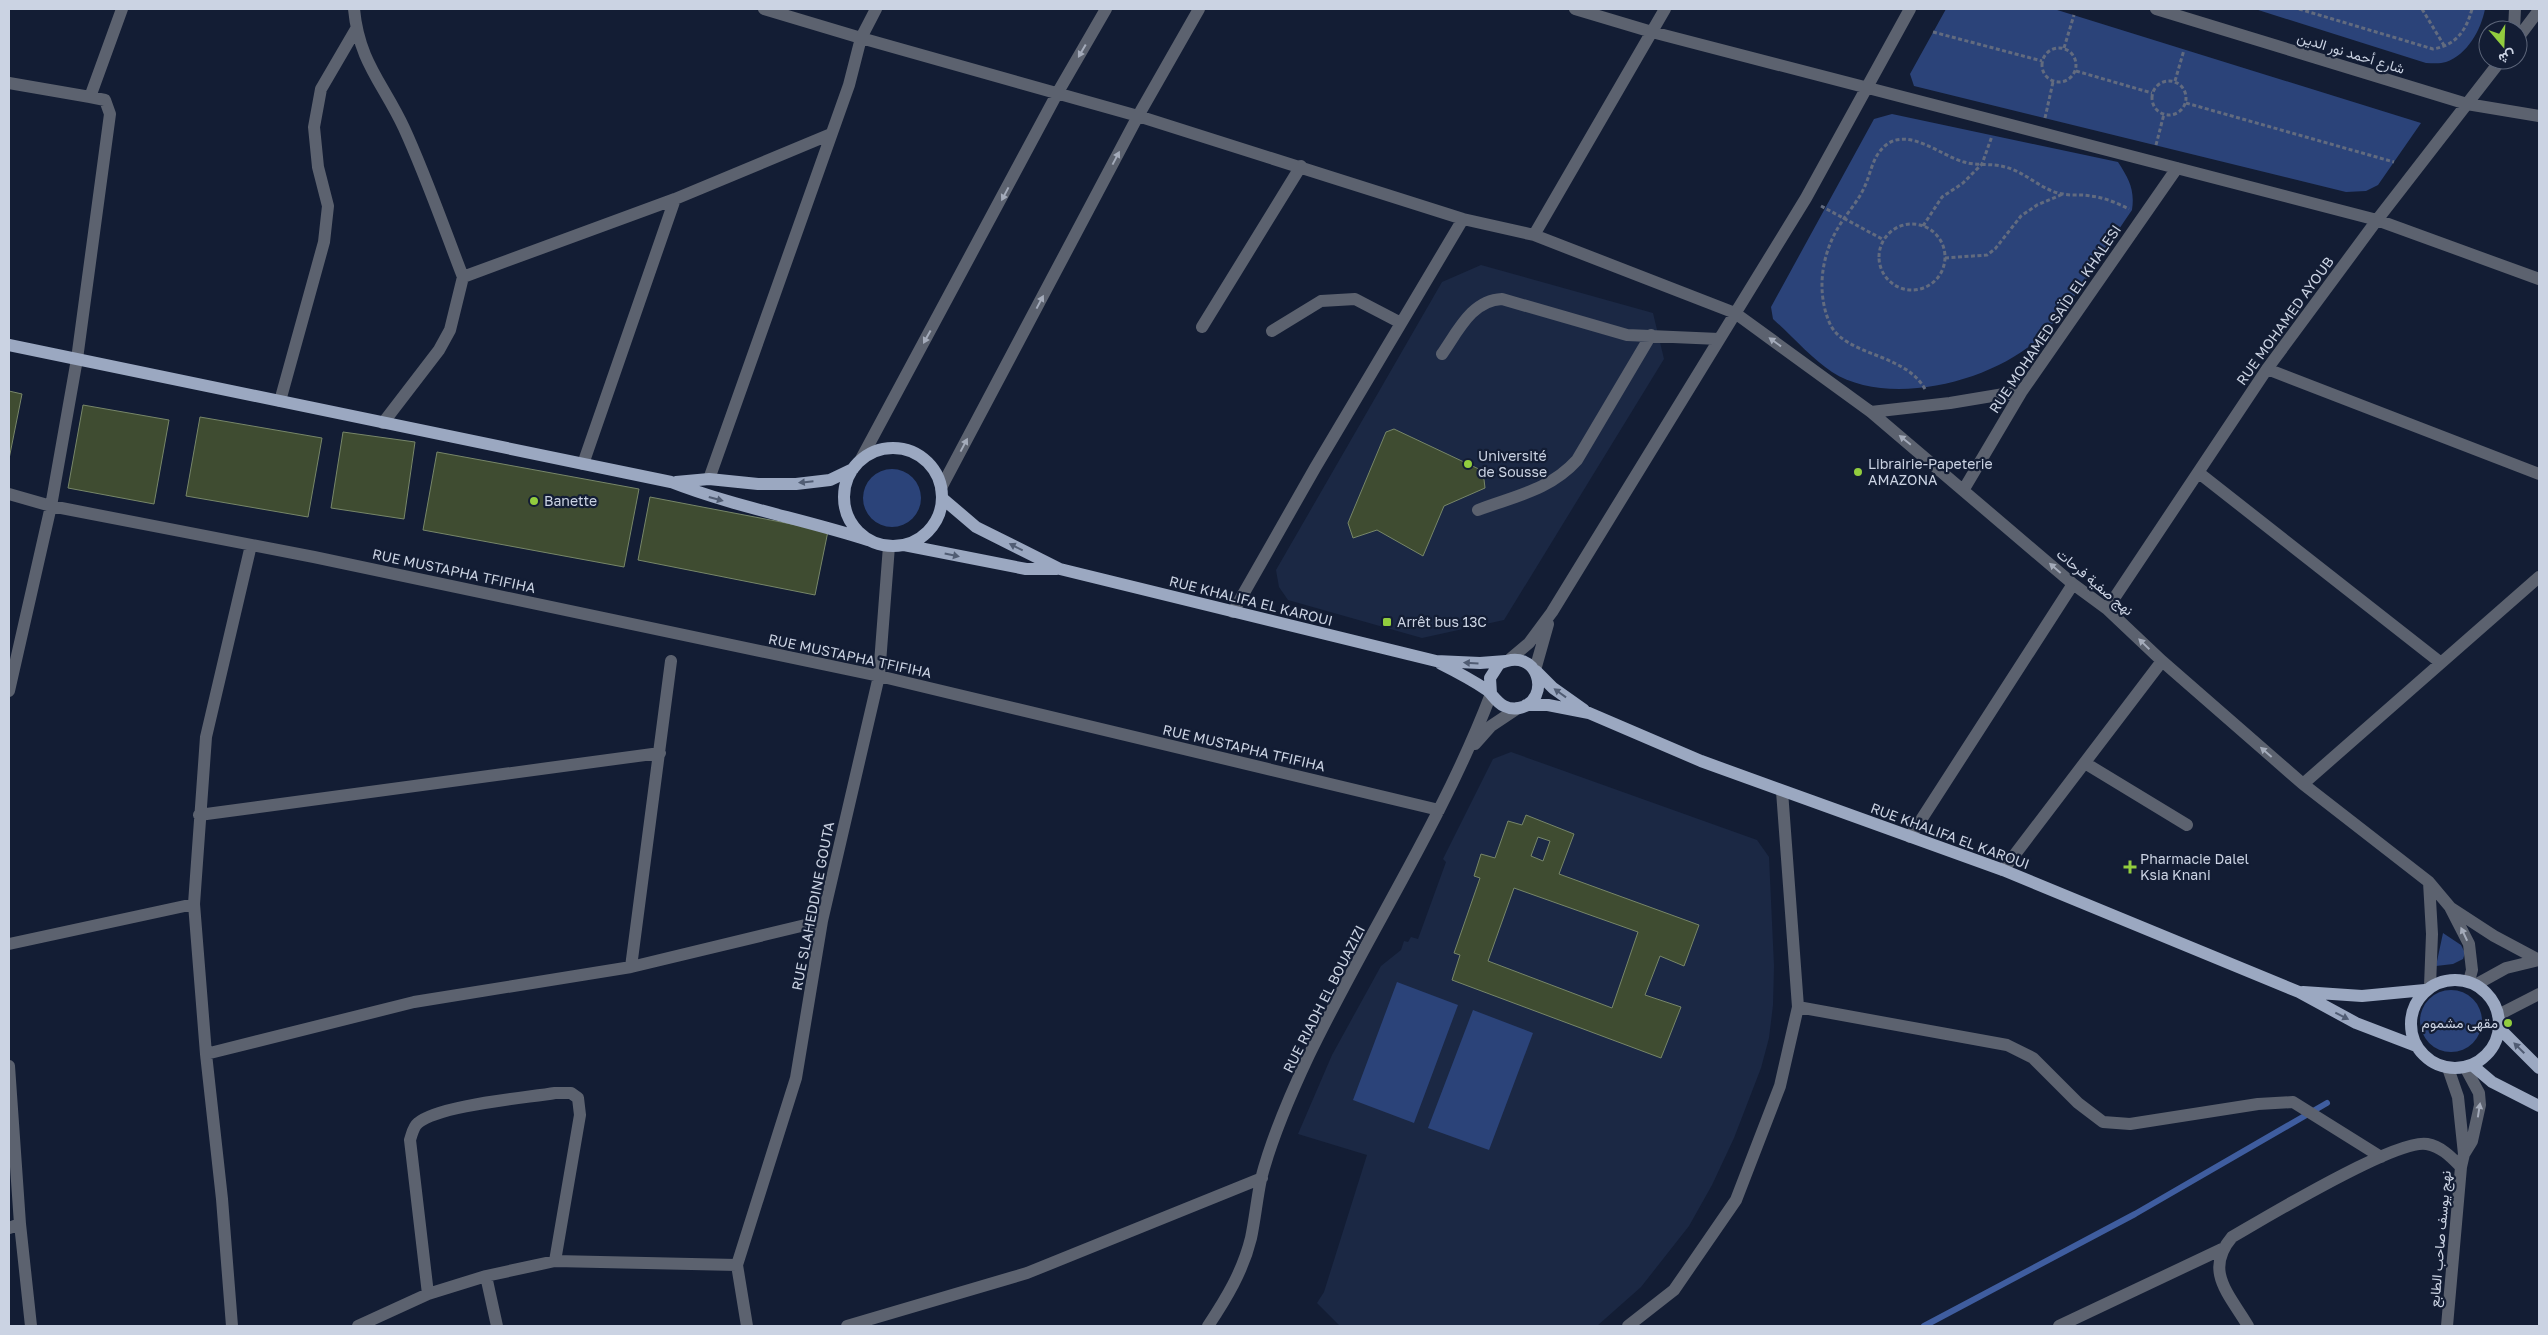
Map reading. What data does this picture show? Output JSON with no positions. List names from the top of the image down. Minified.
{"streets":{"main road":["RUE KHALIFA EL KAROUI"],"street":["شارع أحمد نور الدين","RUE MOHAMED SAÏD EL KHALESI","RUE MOHAMED AYOUB","RUE MUSTAPHA TFIFIHA","نهج صفية فرحات","RUE SLAHEDDINE GOUTA","RUE RIADH EL BOUAZIZI","نهج يوسف صاحب الطابع"]},"crossings":[["شارع أحمد نور الدين","RUE MOHAMED AYOUB"],["RUE MOHAMED SAÏD EL KHALESI","نهج صفية فرحات"],["RUE MOHAMED AYOUB","نهج صفية فرحات"],["RUE MUSTAPHA TFIFIHA","RUE SLAHEDDINE GOUTA"],["RUE MUSTAPHA TFIFIHA","RUE RIADH EL BOUAZIZI"],["نهج صفية فرحات","RUE KHALIFA EL KAROUI"],["نهج صفية فرحات","نهج يوسف صاحب الطابع"],["RUE KHALIFA EL KAROUI","RUE SLAHEDDINE GOUTA"],["RUE KHALIFA EL KAROUI","RUE RIADH EL BOUAZIZI"],["RUE KHALIFA EL KAROUI","نهج يوسف صاحب الطابع"]],"one_way":["نهج صفية فرحات"],"places":{"other":["Université de Sousse","Librairie-Papeterie AMAZONA","Banette","مقهى مشموم"],"transit":["Arrêt bus 13C"],"health":["Pharmacie Dalel Ksia Knani"]},"north":"bottom"}
